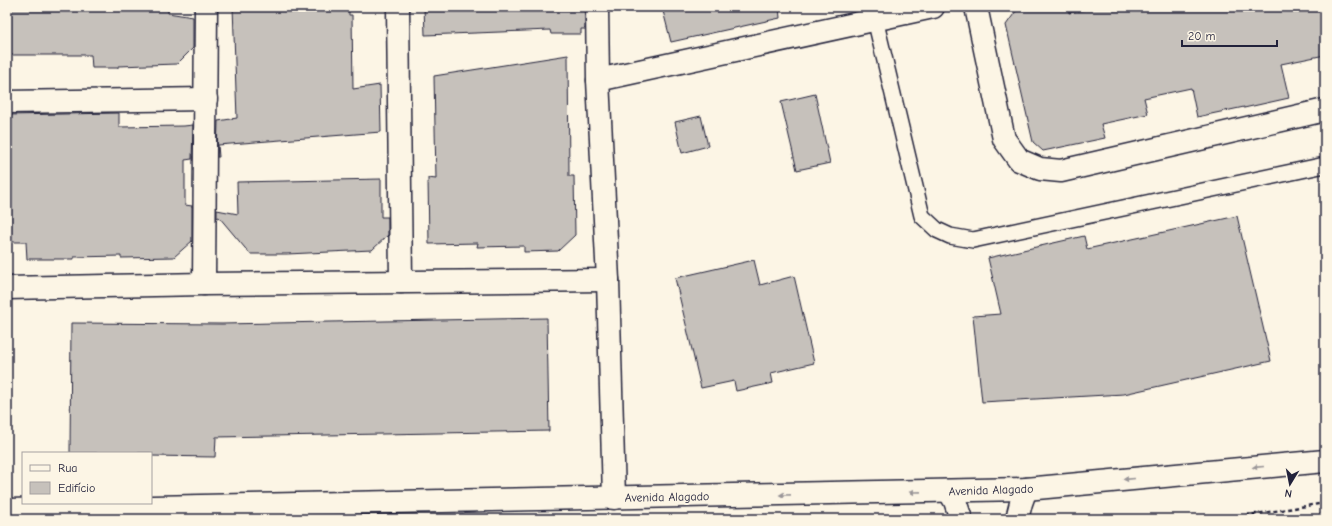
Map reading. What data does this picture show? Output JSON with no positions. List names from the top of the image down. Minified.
{"streets":{"street":["Avenida Alagado"]},"one_way":["Avenida Alagado"],"legend":["Rua","Edifício"],"scale_bar":"20 m","north":"bottom"}
